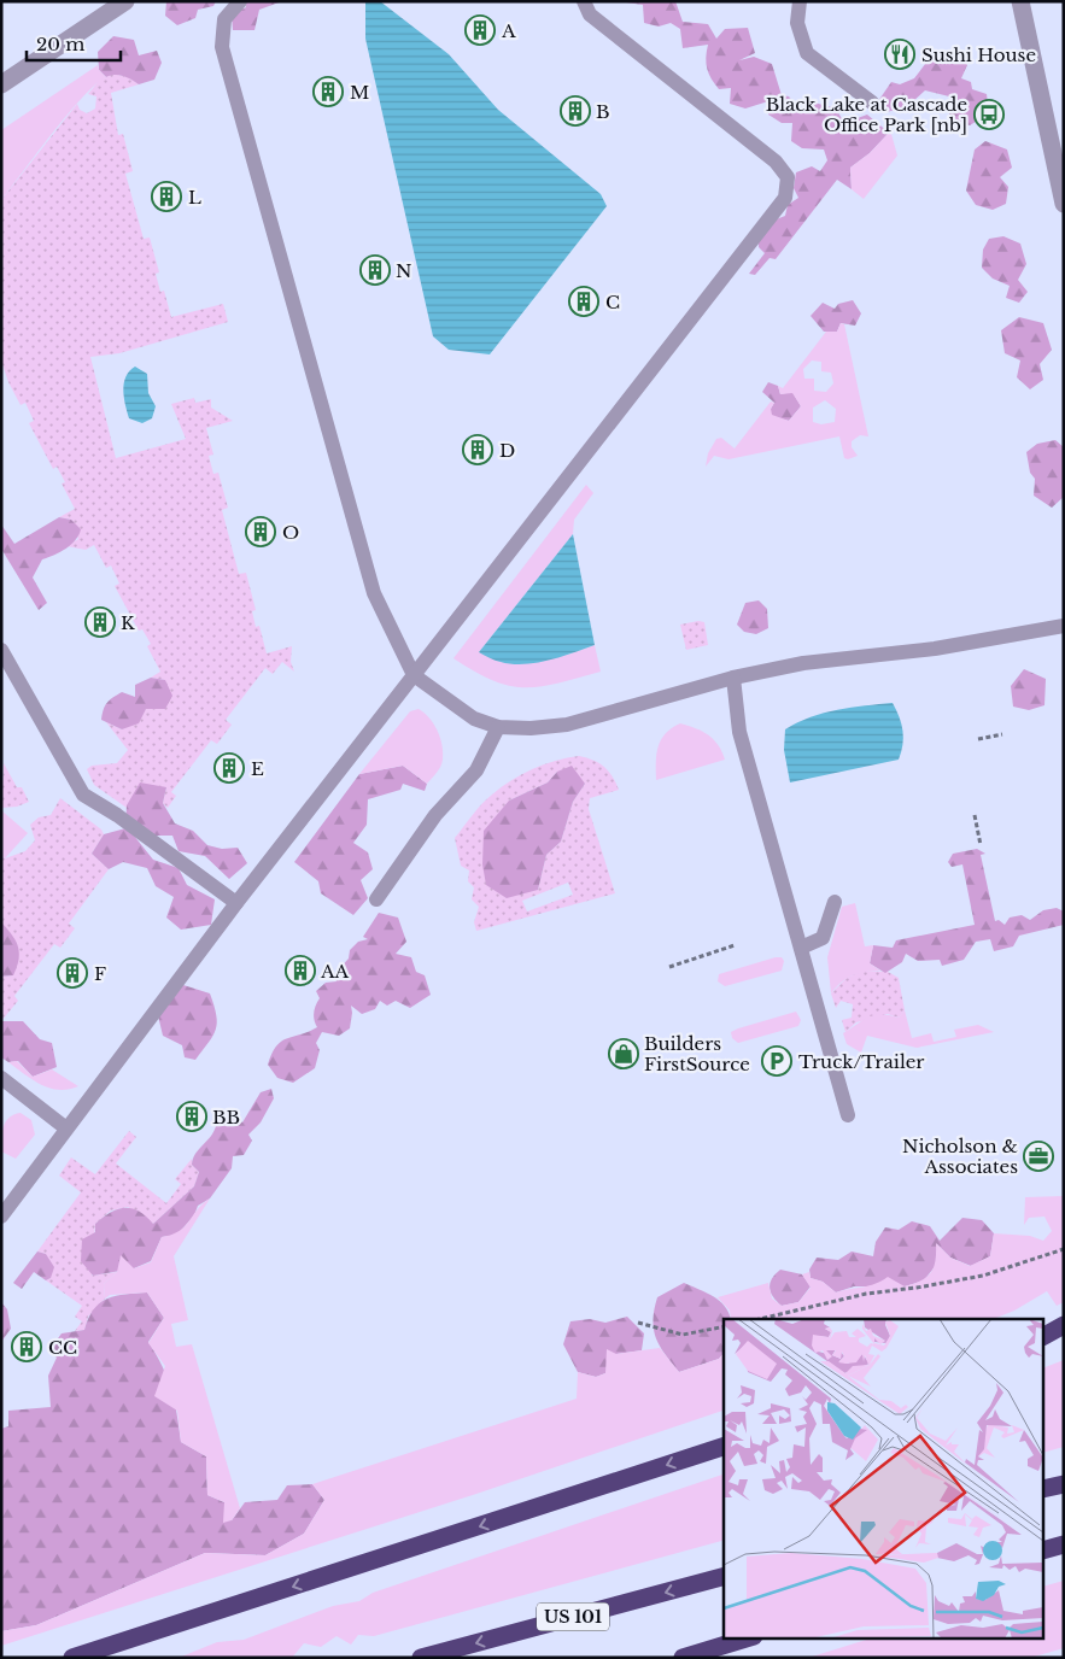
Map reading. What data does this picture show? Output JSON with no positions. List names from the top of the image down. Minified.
{"streets":{"highway":["US 101"]},"places":{"building":["A","M","B","L","N","C","D","O","K","E","AA","F","BB","CC"],"restaurant":["Sushi House"],"bus stop":["Black Lake at Cascade Office Park [nb]"],"shop":["Builders FirstSource"],"parking":["Truck/Trailer"],"office":["Nicholson & Associates"]},"scale_bar":"20 m"}
